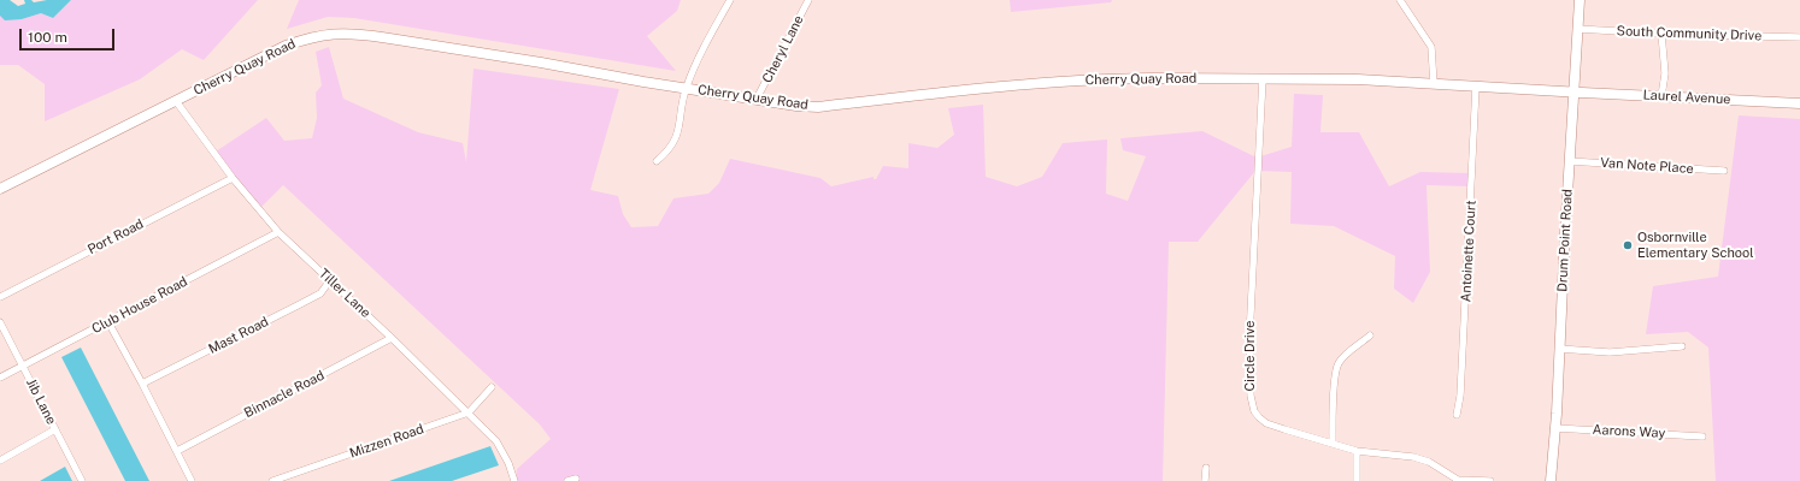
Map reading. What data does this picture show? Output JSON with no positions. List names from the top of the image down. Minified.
{"streets":{"street":["South Community Drive","Cheryl Lane","Cherry Quay Road","Laurel Avenue","Van Note Place","Port Road","Drum Point Road","Antoinette Court","Tiller Lane","Club House Road","Mast Road","Circle Drive","Binnacle Road","Jib Lane","Aarons Way","Mizzen Road"]},"crossings":[["South Community Drive","Drum Point Road"],["Cheryl Lane","Cherry Quay Road"],["Cherry Quay Road","Laurel Avenue"],["Cherry Quay Road","Drum Point Road"],["Cherry Quay Road","Antoinette Court"],["Cherry Quay Road","Tiller Lane"],["Cherry Quay Road","Circle Drive"],["Laurel Avenue","Drum Point Road"],["Van Note Place","Drum Point Road"],["Port Road","Tiller Lane"],["Drum Point Road","Aarons Way"],["Tiller Lane","Club House Road"],["Tiller Lane","Mast Road"],["Tiller Lane","Binnacle Road"],["Tiller Lane","Mizzen Road"],["Club House Road","Jib Lane"]],"places":["Osbornville Elementary School"],"scale_bar":"100 m"}
